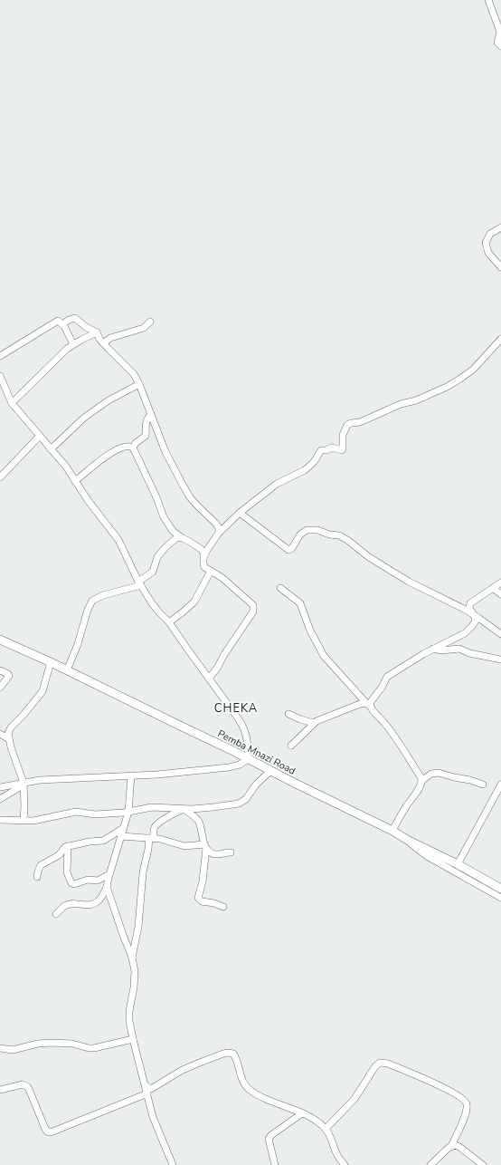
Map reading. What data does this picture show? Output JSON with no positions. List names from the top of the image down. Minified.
{"streets":{"main road":["Pemba Mnazi Road"]},"districts":["CHEKA"]}
